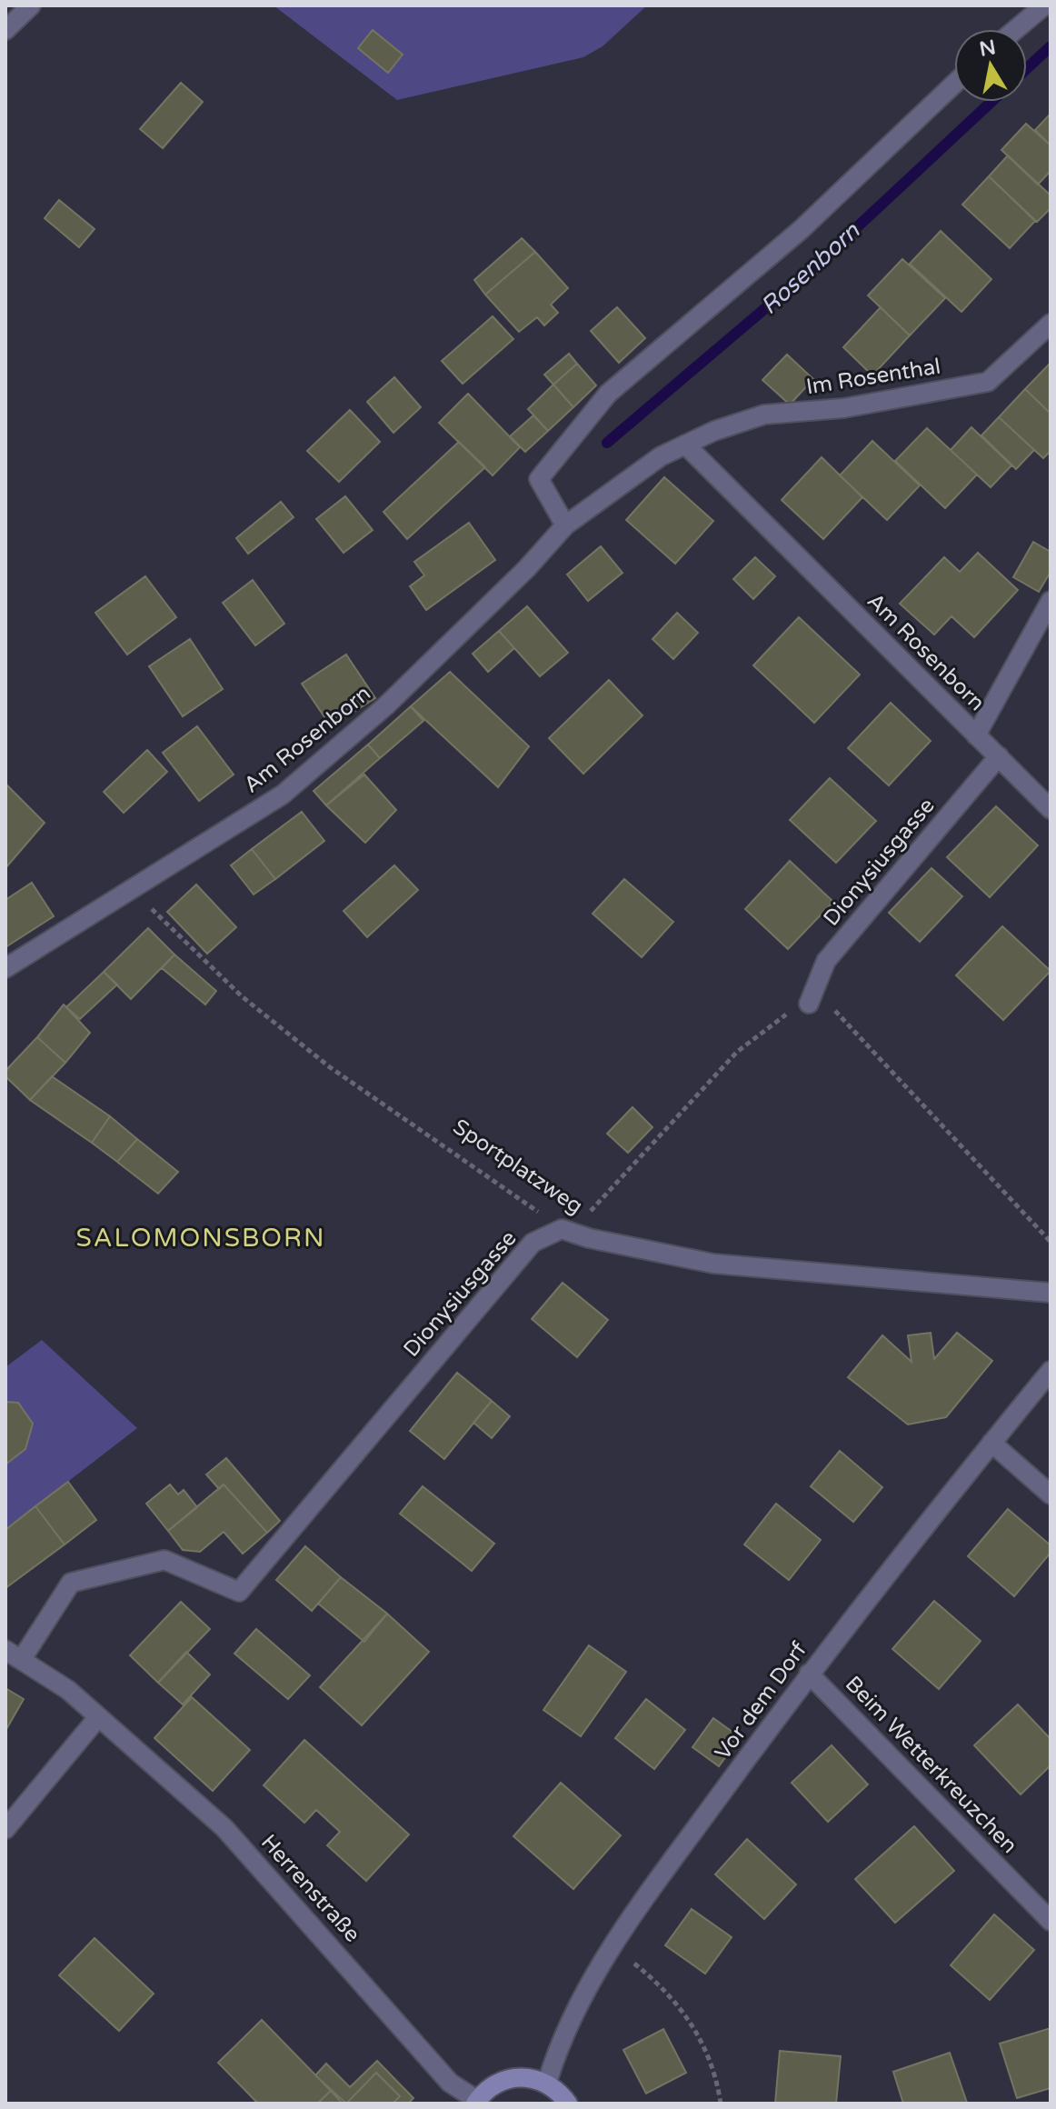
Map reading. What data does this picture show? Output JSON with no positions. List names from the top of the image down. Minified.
{"streets":{"street":["Im Rosenthal","Am Rosenborn","Dionysiusgasse","Sportplatzweg","Vor dem Dorf","Beim Wetterkreuzchen","Herrenstraße"]},"crossings":[["Im Rosenthal","Am Rosenborn"],["Am Rosenborn","Dionysiusgasse"],["Am Rosenborn","Sportplatzweg"],["Dionysiusgasse","Sportplatzweg"],["Dionysiusgasse","Herrenstraße"],["Vor dem Dorf","Beim Wetterkreuzchen"]],"districts":["SALOMONSBORN"],"water":["Rosenborn"],"north":"top"}
